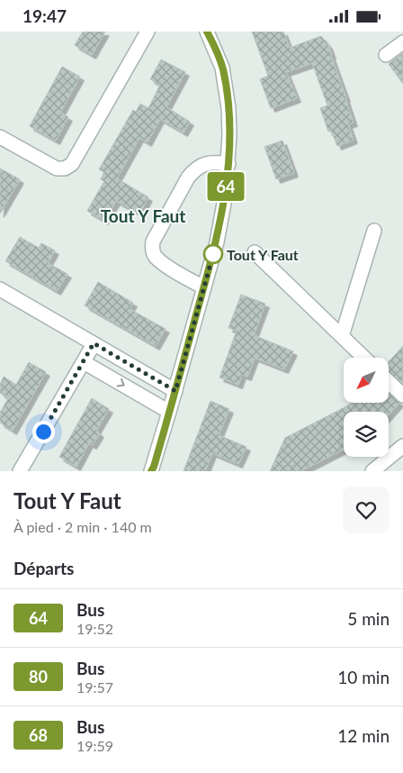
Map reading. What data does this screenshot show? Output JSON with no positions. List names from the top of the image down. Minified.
{"districts":["Tout Y Faut"],"places":["Tout Y Faut"],"lines":["bus line 64"],"north":"bottom left","page":{"status":"19:47","on_map":"64","heading":[["Tout Y Faut","À pied · 2 min · 140 m"],"Départs"],"list":[{"mark":"64","name":"Bus","note":"19:52","value":"5 min"},{"mark":"80","name":"Bus","note":"19:57","value":"10 min"},{"mark":"68","name":"Bus","note":"19:59","value":"12 min"}]}}
